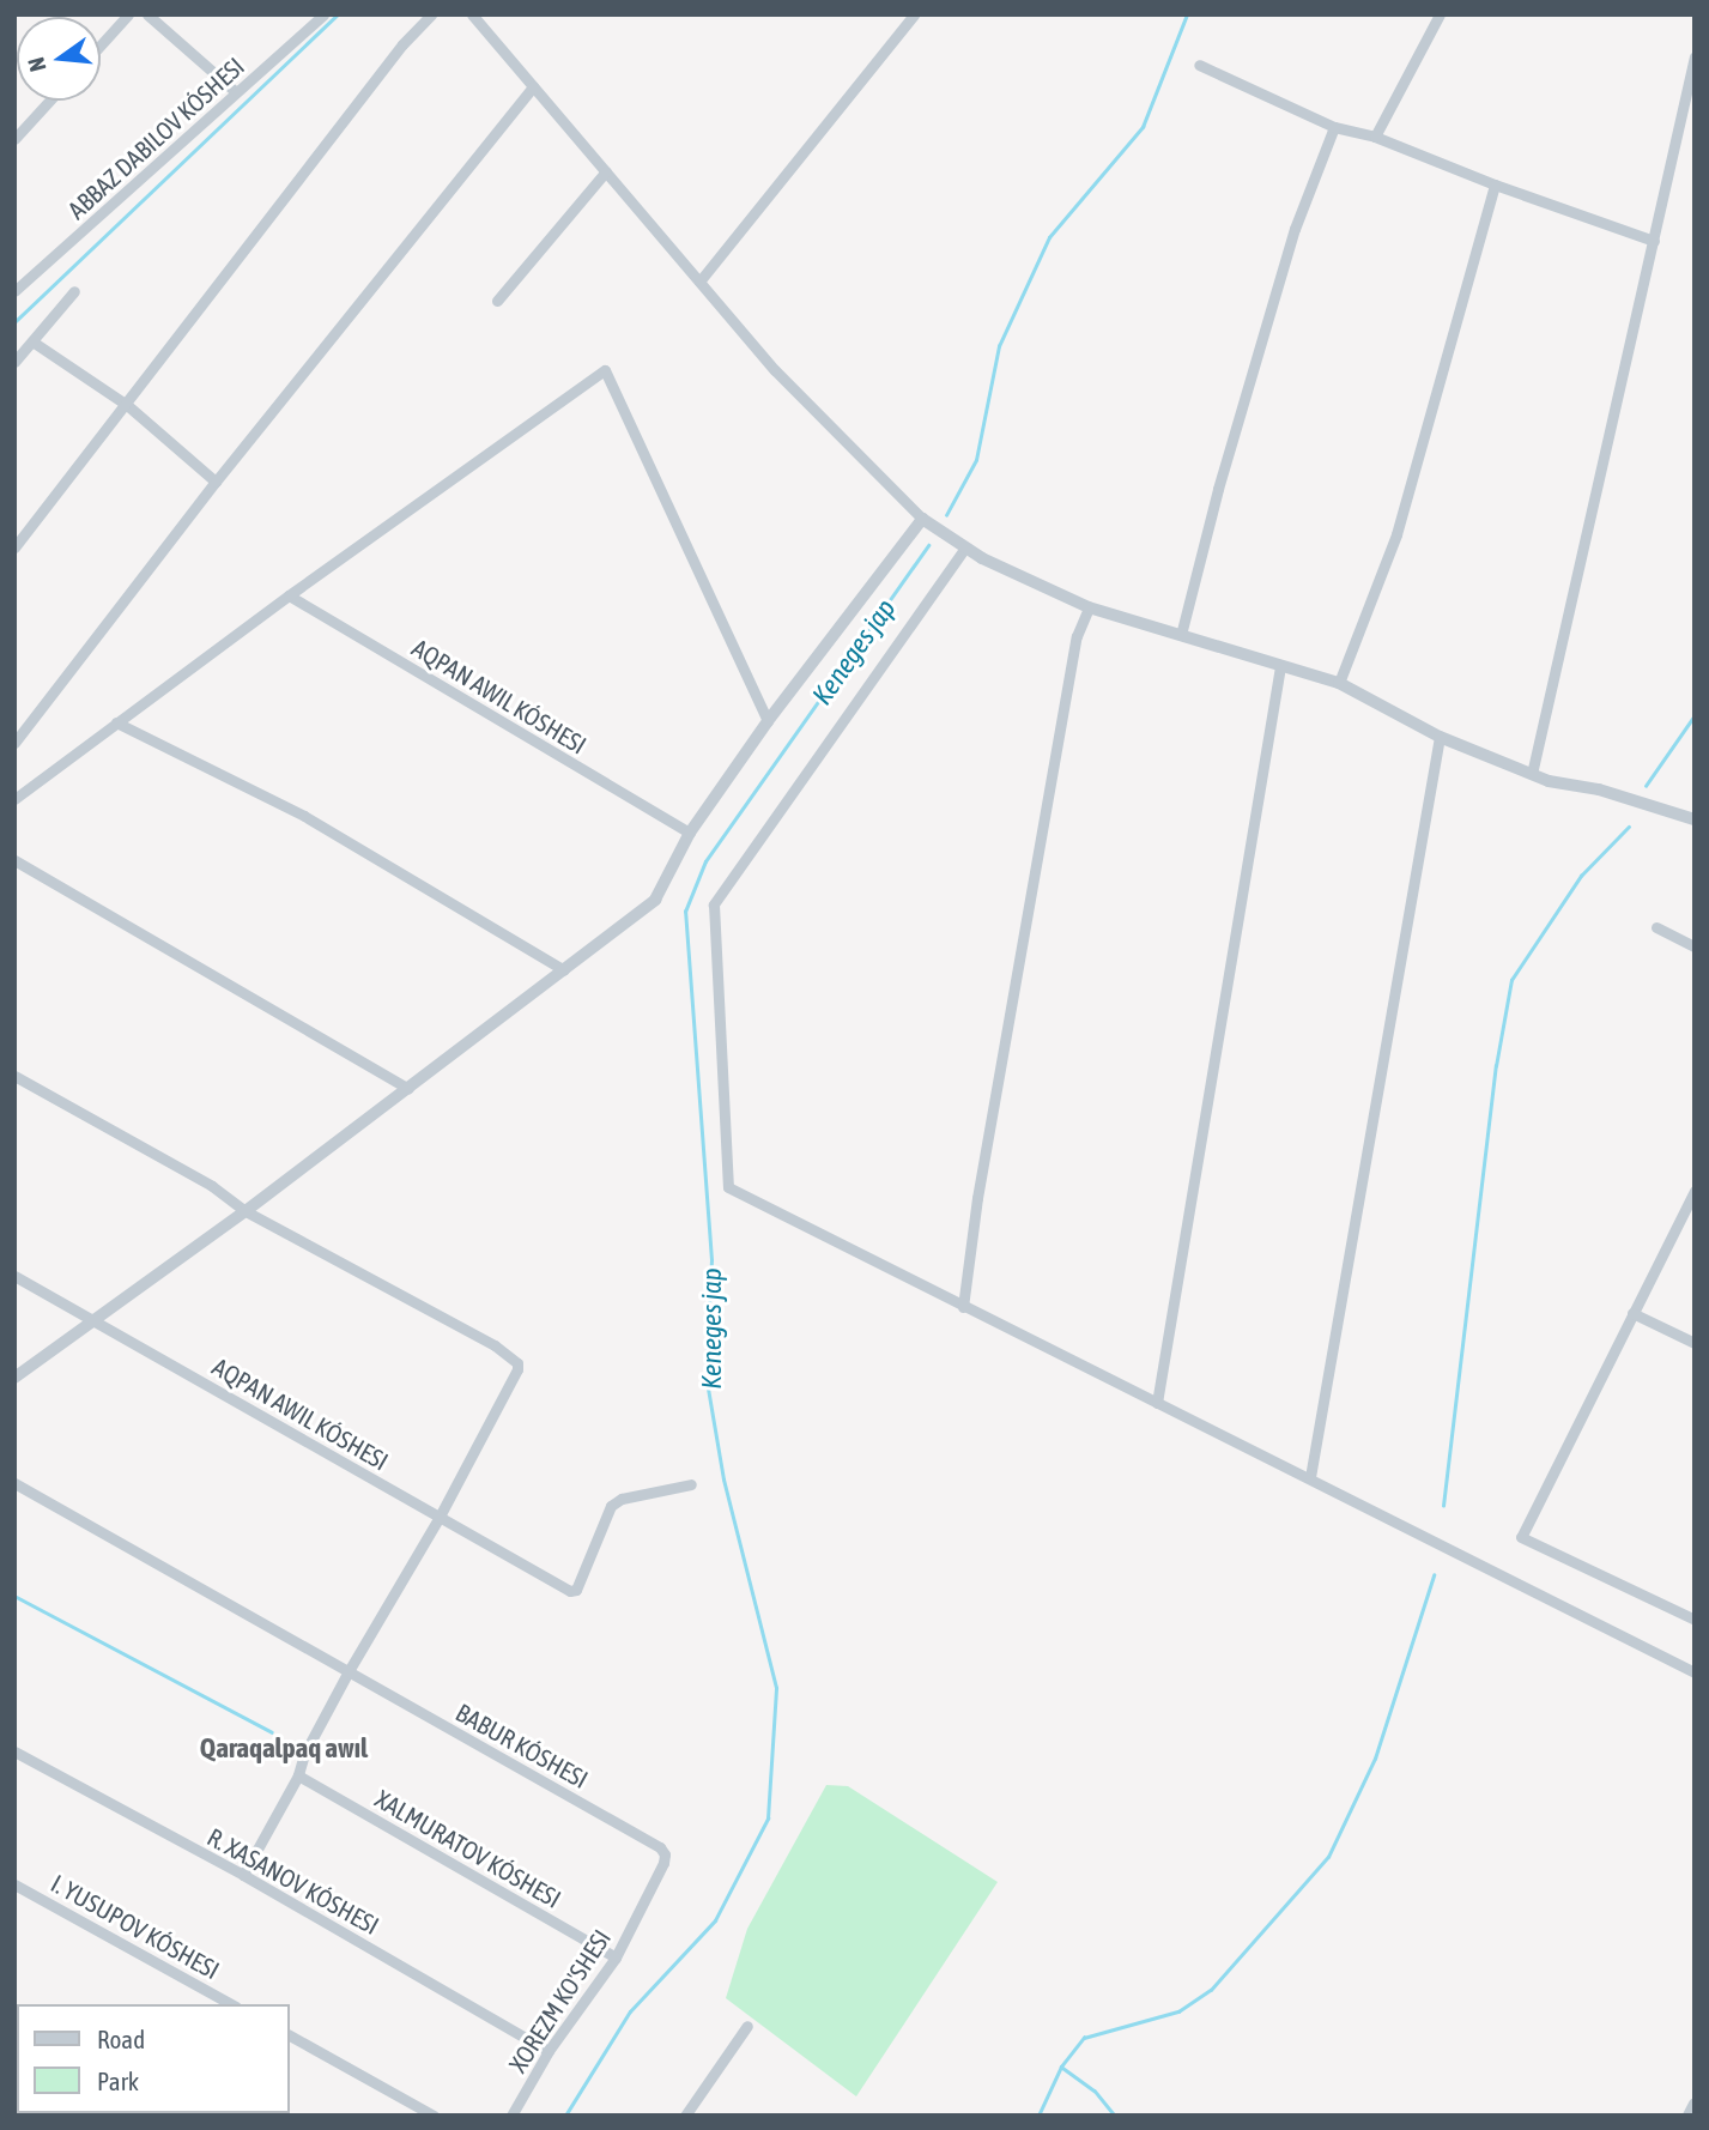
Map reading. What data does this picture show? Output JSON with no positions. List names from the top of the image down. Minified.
{"streets":{"street":["ABBAZ DABILOV KÓSHESI","BABUR KÓSHESI","XALMURATOV KÓSHESI","R. XASANOV KÓSHESI","I. YUSUPOV KÓSHESI","XOREZM KO'SHESI"]},"crossings":[["BABUR KÓSHESI","XOREZM KO'SHESI"],["XALMURATOV KÓSHESI","XOREZM KO'SHESI"],["R. XASANOV KÓSHESI","XOREZM KO'SHESI"]],"districts":["Qaraqalpaq awıl"],"water":["Keneges jap"],"legend":["Road","Park"],"north":"left"}
